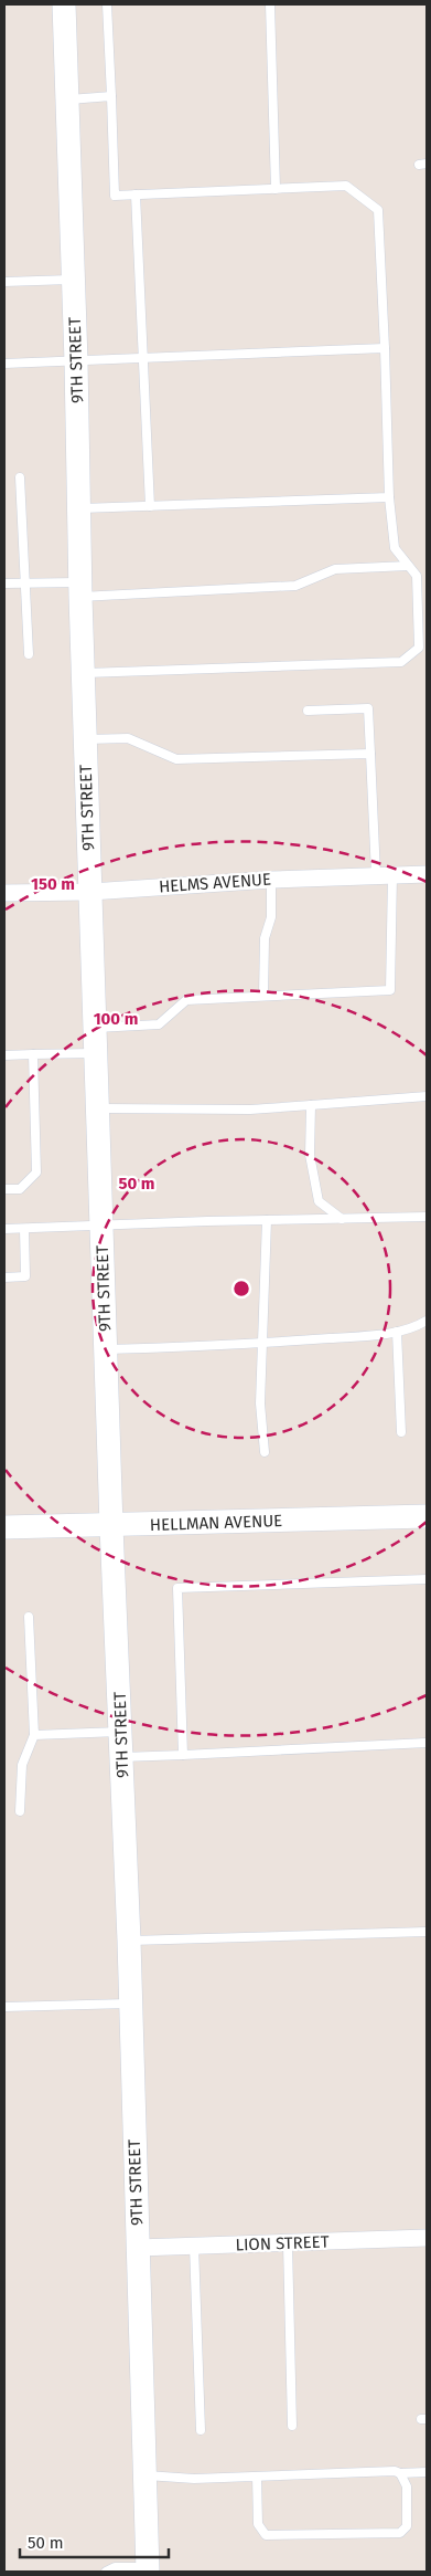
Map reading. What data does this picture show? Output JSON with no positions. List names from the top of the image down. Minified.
{"streets":{"street":["9TH STREET","HELMS AVENUE","HELLMAN AVENUE","LION STREET"]},"crossings":[["9TH STREET","HELMS AVENUE"],["9TH STREET","HELLMAN AVENUE"],["9TH STREET","LION STREET"]],"scale_bar":"50 m","rings":["150 m","100 m","50 m"]}
